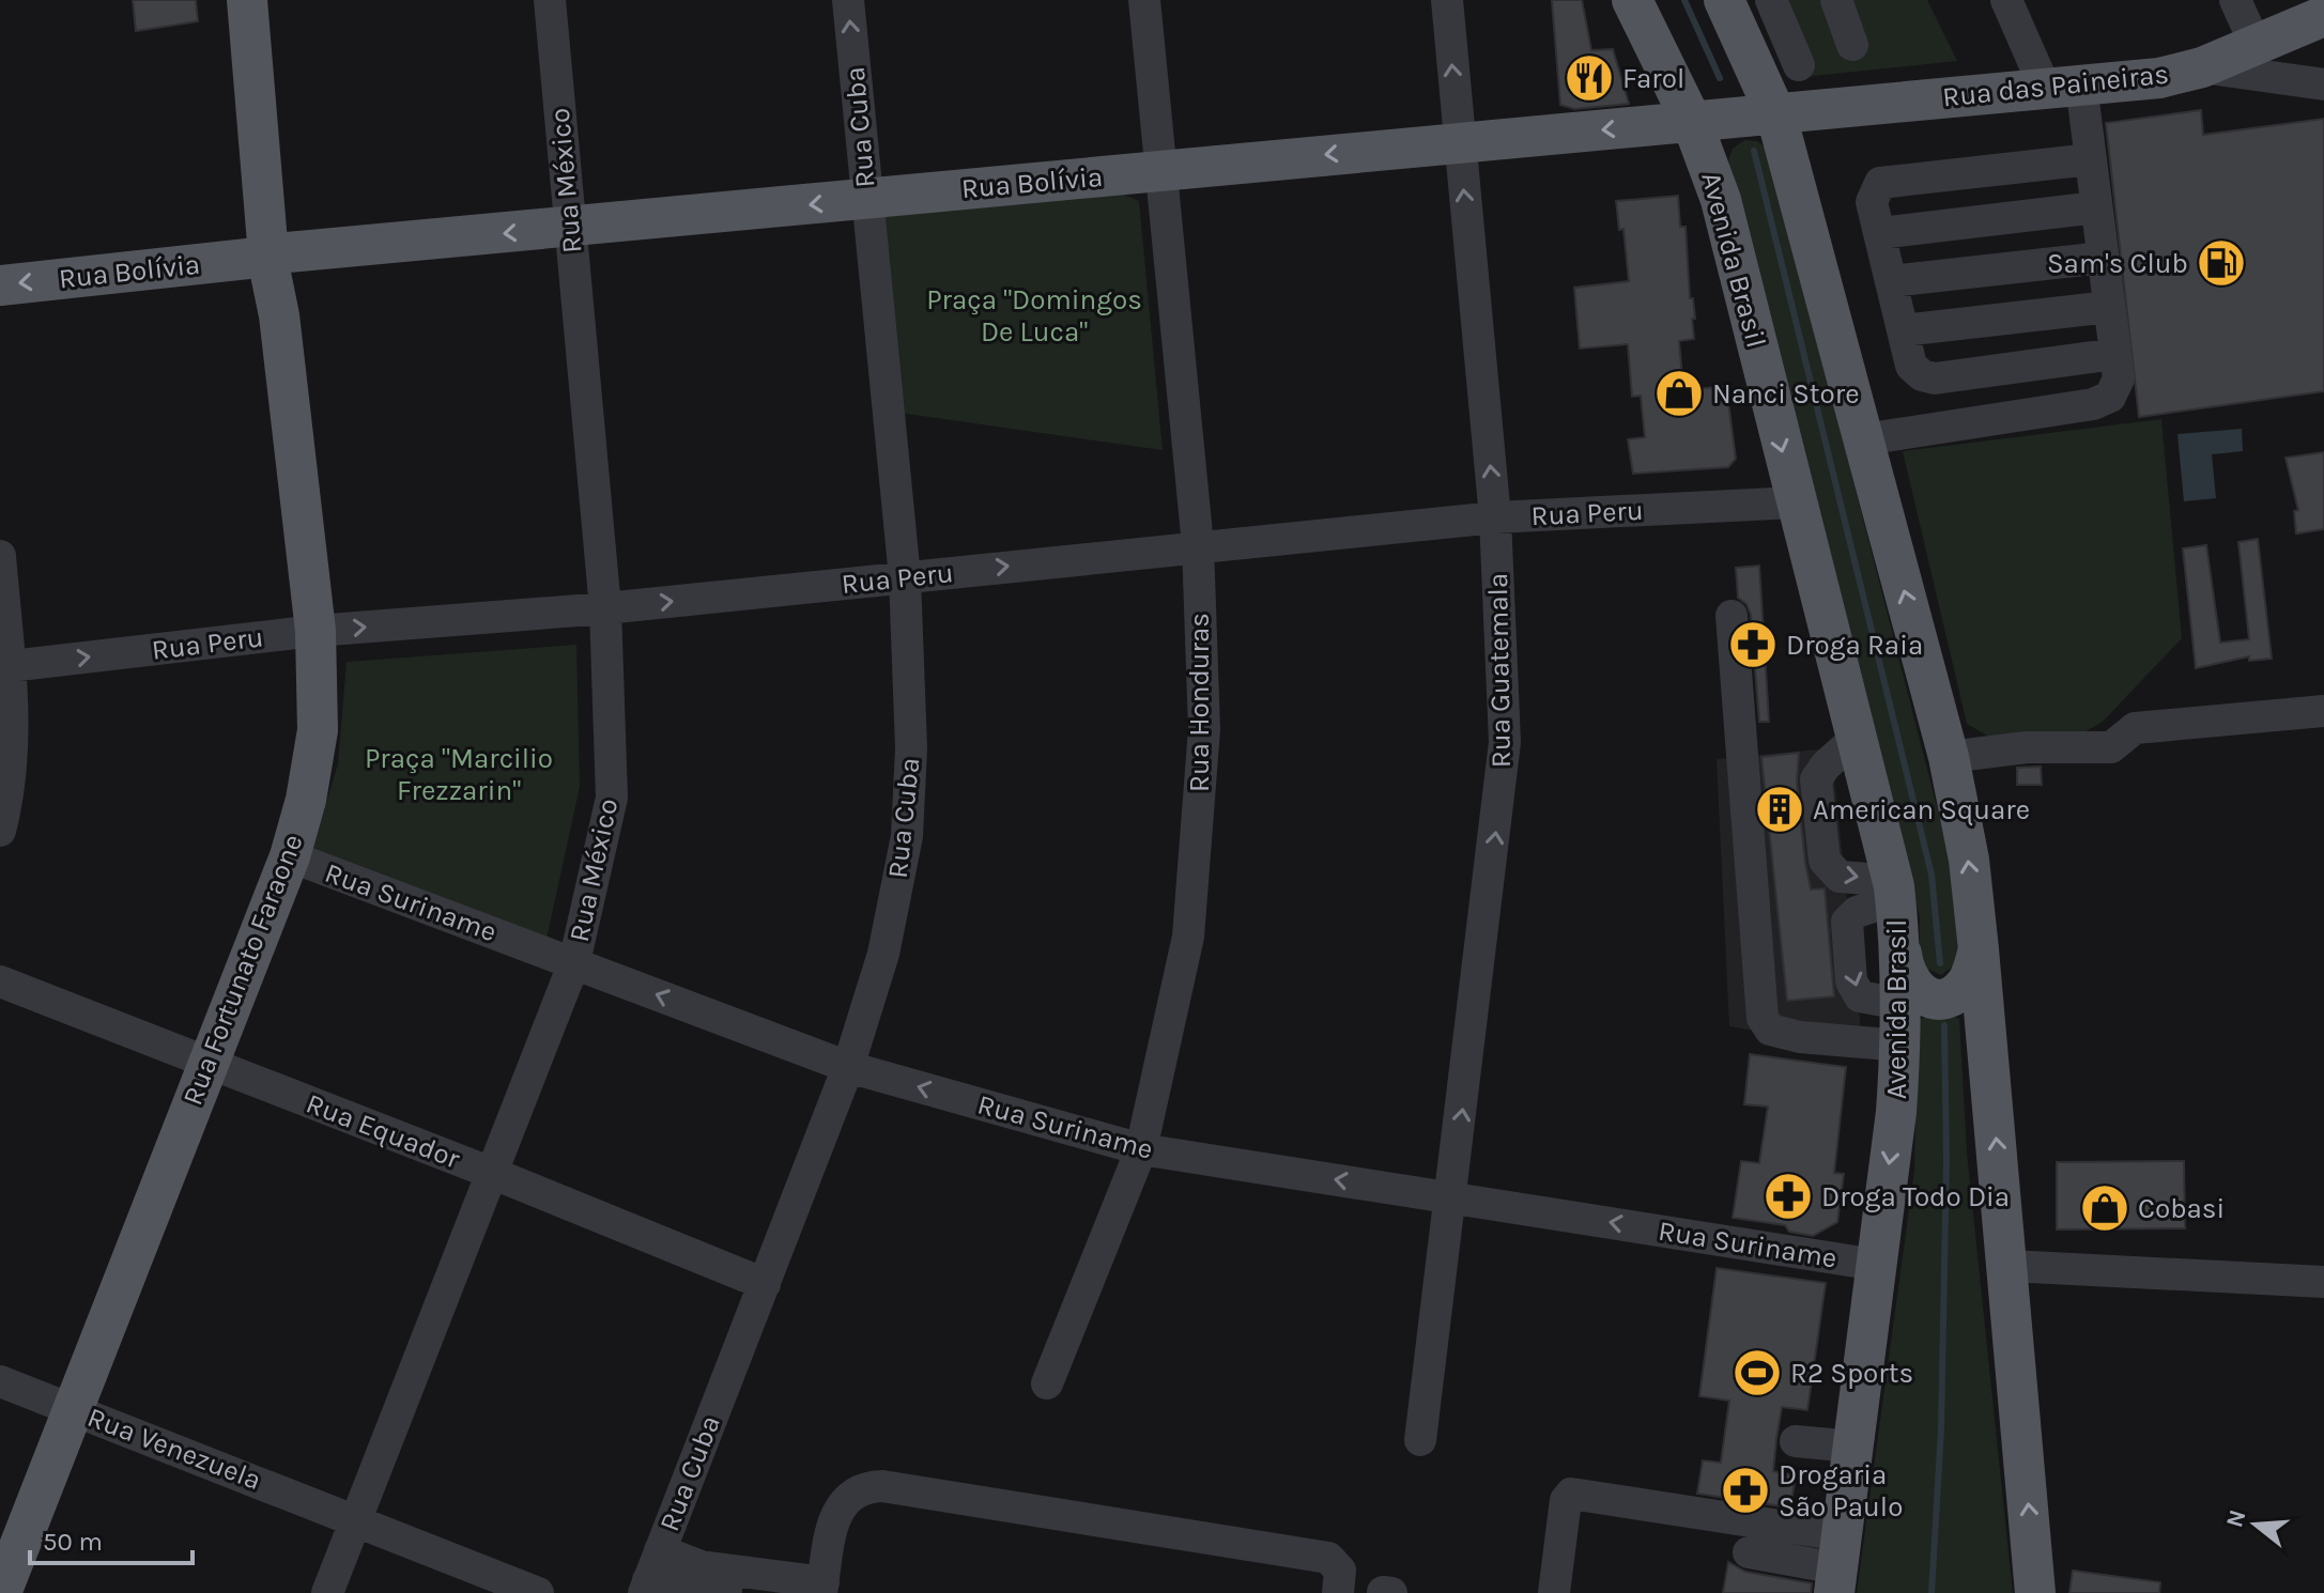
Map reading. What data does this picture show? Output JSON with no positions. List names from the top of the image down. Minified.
{"streets":{"main road":["Rua das Paineiras","Rua Bolívia","Avenida Brasil","Rua Fortunato Faraone"],"street":["Rua Cuba","Rua México","Rua Peru","Rua Guatemala","Rua Honduras","Rua Suriname","Rua Equador","Rua Venezuela"]},"crossings":[["Rua das Paineiras","Rua Bolívia"],["Rua Cuba","Rua Bolívia"],["Rua Cuba","Rua Peru"],["Rua Cuba","Rua Suriname"],["Rua Cuba","Rua Equador"],["Rua México","Rua Bolívia"],["Rua México","Rua Peru"],["Rua México","Rua Suriname"],["Rua México","Rua Equador"],["Rua México","Rua Venezuela"],["Rua Bolívia","Avenida Brasil"],["Rua Bolívia","Rua Guatemala"],["Rua Bolívia","Rua Honduras"],["Rua Bolívia","Rua Fortunato Faraone"],["Avenida Brasil","Rua Peru"],["Avenida Brasil","Rua Suriname"],["Rua Peru","Rua Guatemala"],["Rua Peru","Rua Honduras"],["Rua Peru","Rua Fortunato Faraone"],["Rua Guatemala","Rua Suriname"],["Rua Honduras","Rua Suriname"],["Rua Suriname","Rua Fortunato Faraone"],["Rua Fortunato Faraone","Rua Equador"],["Rua Fortunato Faraone","Rua Venezuela"]],"one_way":["Rua Bolívia","Rua Peru","Rua Guatemala","Rua Suriname"],"parks":["Praça \"Domingos De Luca\"","Praça \"Marcilio Frezzarin\""],"places":{"restaurant":["Farol"],"fuel station":["Sam's Club"],"shop":["Nanci Store","Cobasi"],"pharmacy":["Droga Raia","Droga Todo Dia","Drogaria São Paulo"],"building":["American Square"],"sports":["R2 Sports"]},"scale_bar":"50 m","north":"left"}
